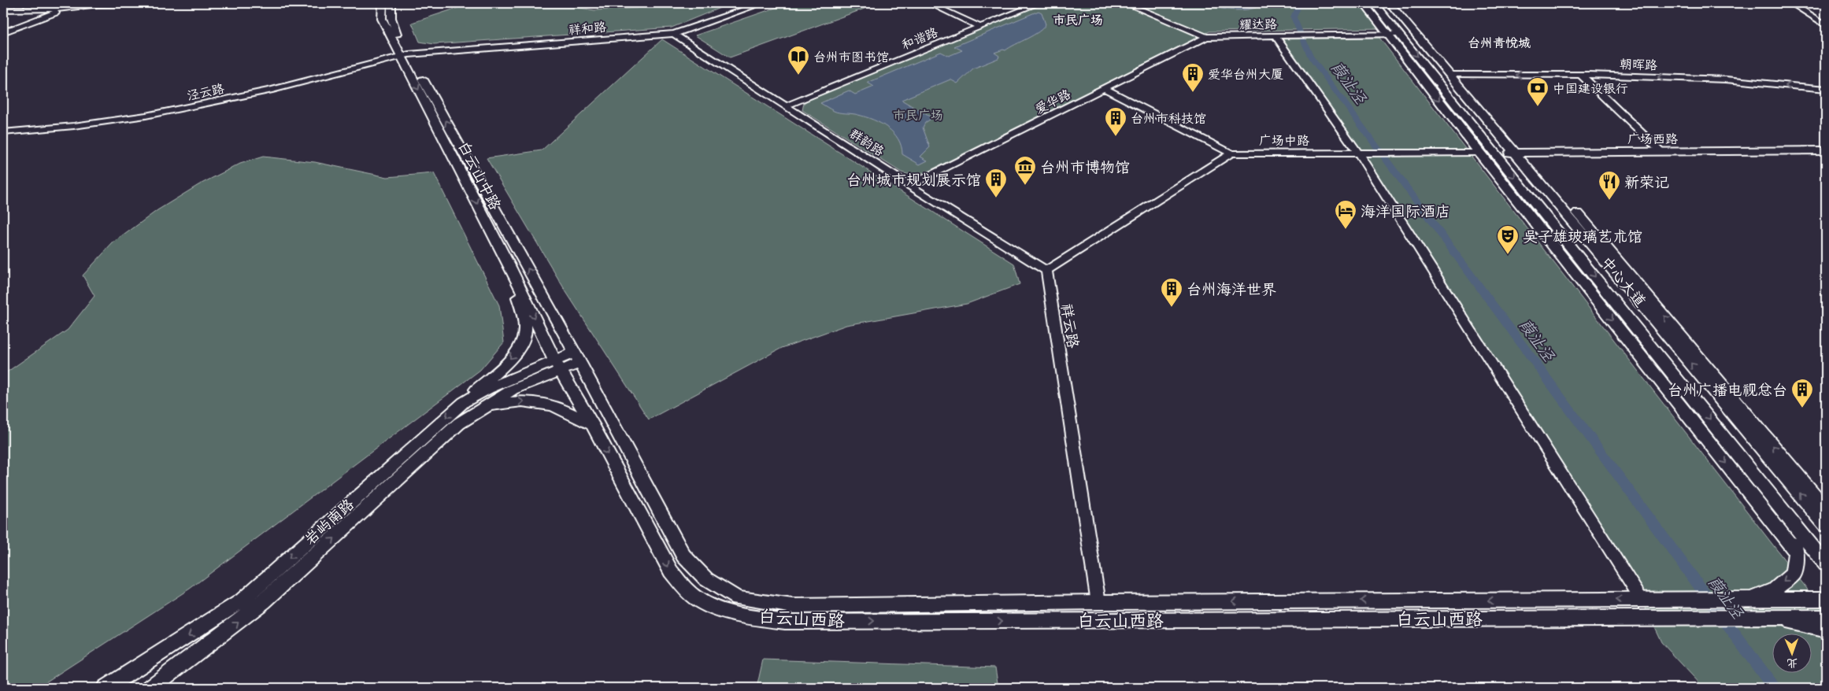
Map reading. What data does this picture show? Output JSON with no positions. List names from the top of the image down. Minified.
{"streets":{"main road":["广场西路","白云山中路","中心大道","岩屿南路","白云山西路"],"street":["耀达路","祥和路","和谐路","朝晖路","泾云路","爱华路","广场中路","群韵路","祥云路"]},"crossings":[["耀达路","爱华路"],["耀达路","中心大道"],["祥和路","泾云路"],["祥和路","群韵路"],["祥和路","白云山中路"],["和谐路","群韵路"],["朝晖路","中心大道"],["泾云路","白云山中路"],["爱华路","广场中路"],["爱华路","群韵路"],["广场西路","广场中路"],["广场西路","中心大道"],["群韵路","祥云路"],["白云山中路","岩屿南路"],["白云山中路","白云山西路"],["中心大道","白云山西路"],["祥云路","白云山西路"],["岩屿南路","白云山西路"]],"one_way":["朝晖路"],"districts":["市民广场","台州青悦城"],"water":["葭沚泾"],"parks":["市民广场"],"places":{"library":["台州市图书馆"],"building":["爱华台州大厦","台州市科技馆","台州城市规划展示馆","台州海洋世界","台州广播电视总台"],"bank":["中国建设银行"],"museum":["台州市博物馆"],"restaurant":["新荣记"],"hotel":["海洋国际酒店"],"theatre":["吴子雄玻璃艺术馆"]},"north":"bottom"}
